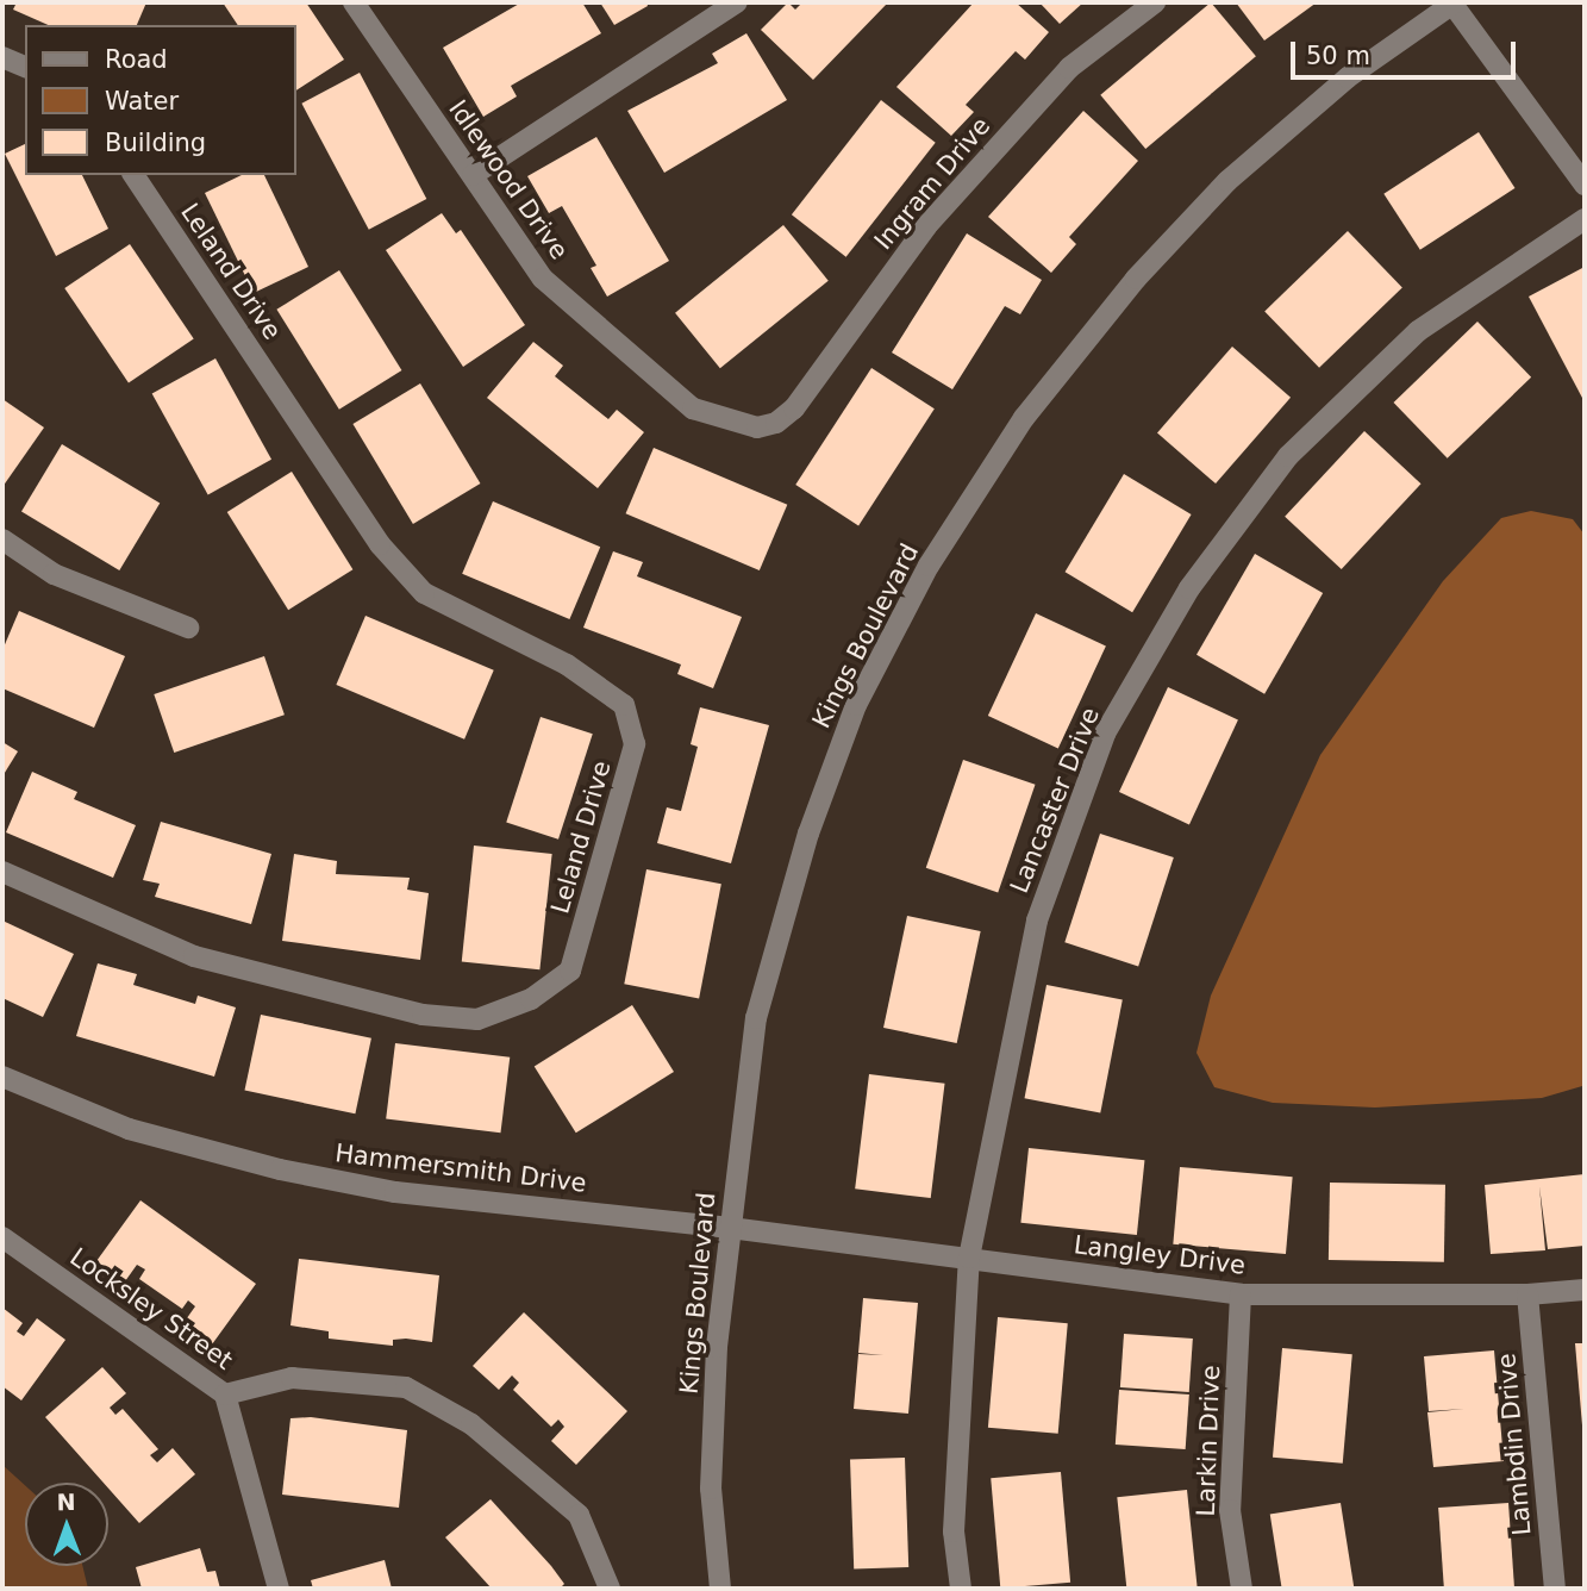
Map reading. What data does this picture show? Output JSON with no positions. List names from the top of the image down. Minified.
{"streets":{"street":["Idlewood Drive","Ingram Drive","Leland Drive","Kings Boulevard","Lancaster Drive","Hammersmith Drive","Langley Drive","Locksley Street","Larkin Drive","Lambdin Drive"]},"crossings":[["Idlewood Drive","Ingram Drive"],["Kings Boulevard","Hammersmith Drive"],["Kings Boulevard","Langley Drive"],["Lancaster Drive","Langley Drive"],["Hammersmith Drive","Langley Drive"],["Langley Drive","Larkin Drive"],["Langley Drive","Lambdin Drive"]],"legend":["Road","Water","Building"],"scale_bar":"50 m","north":"top"}
